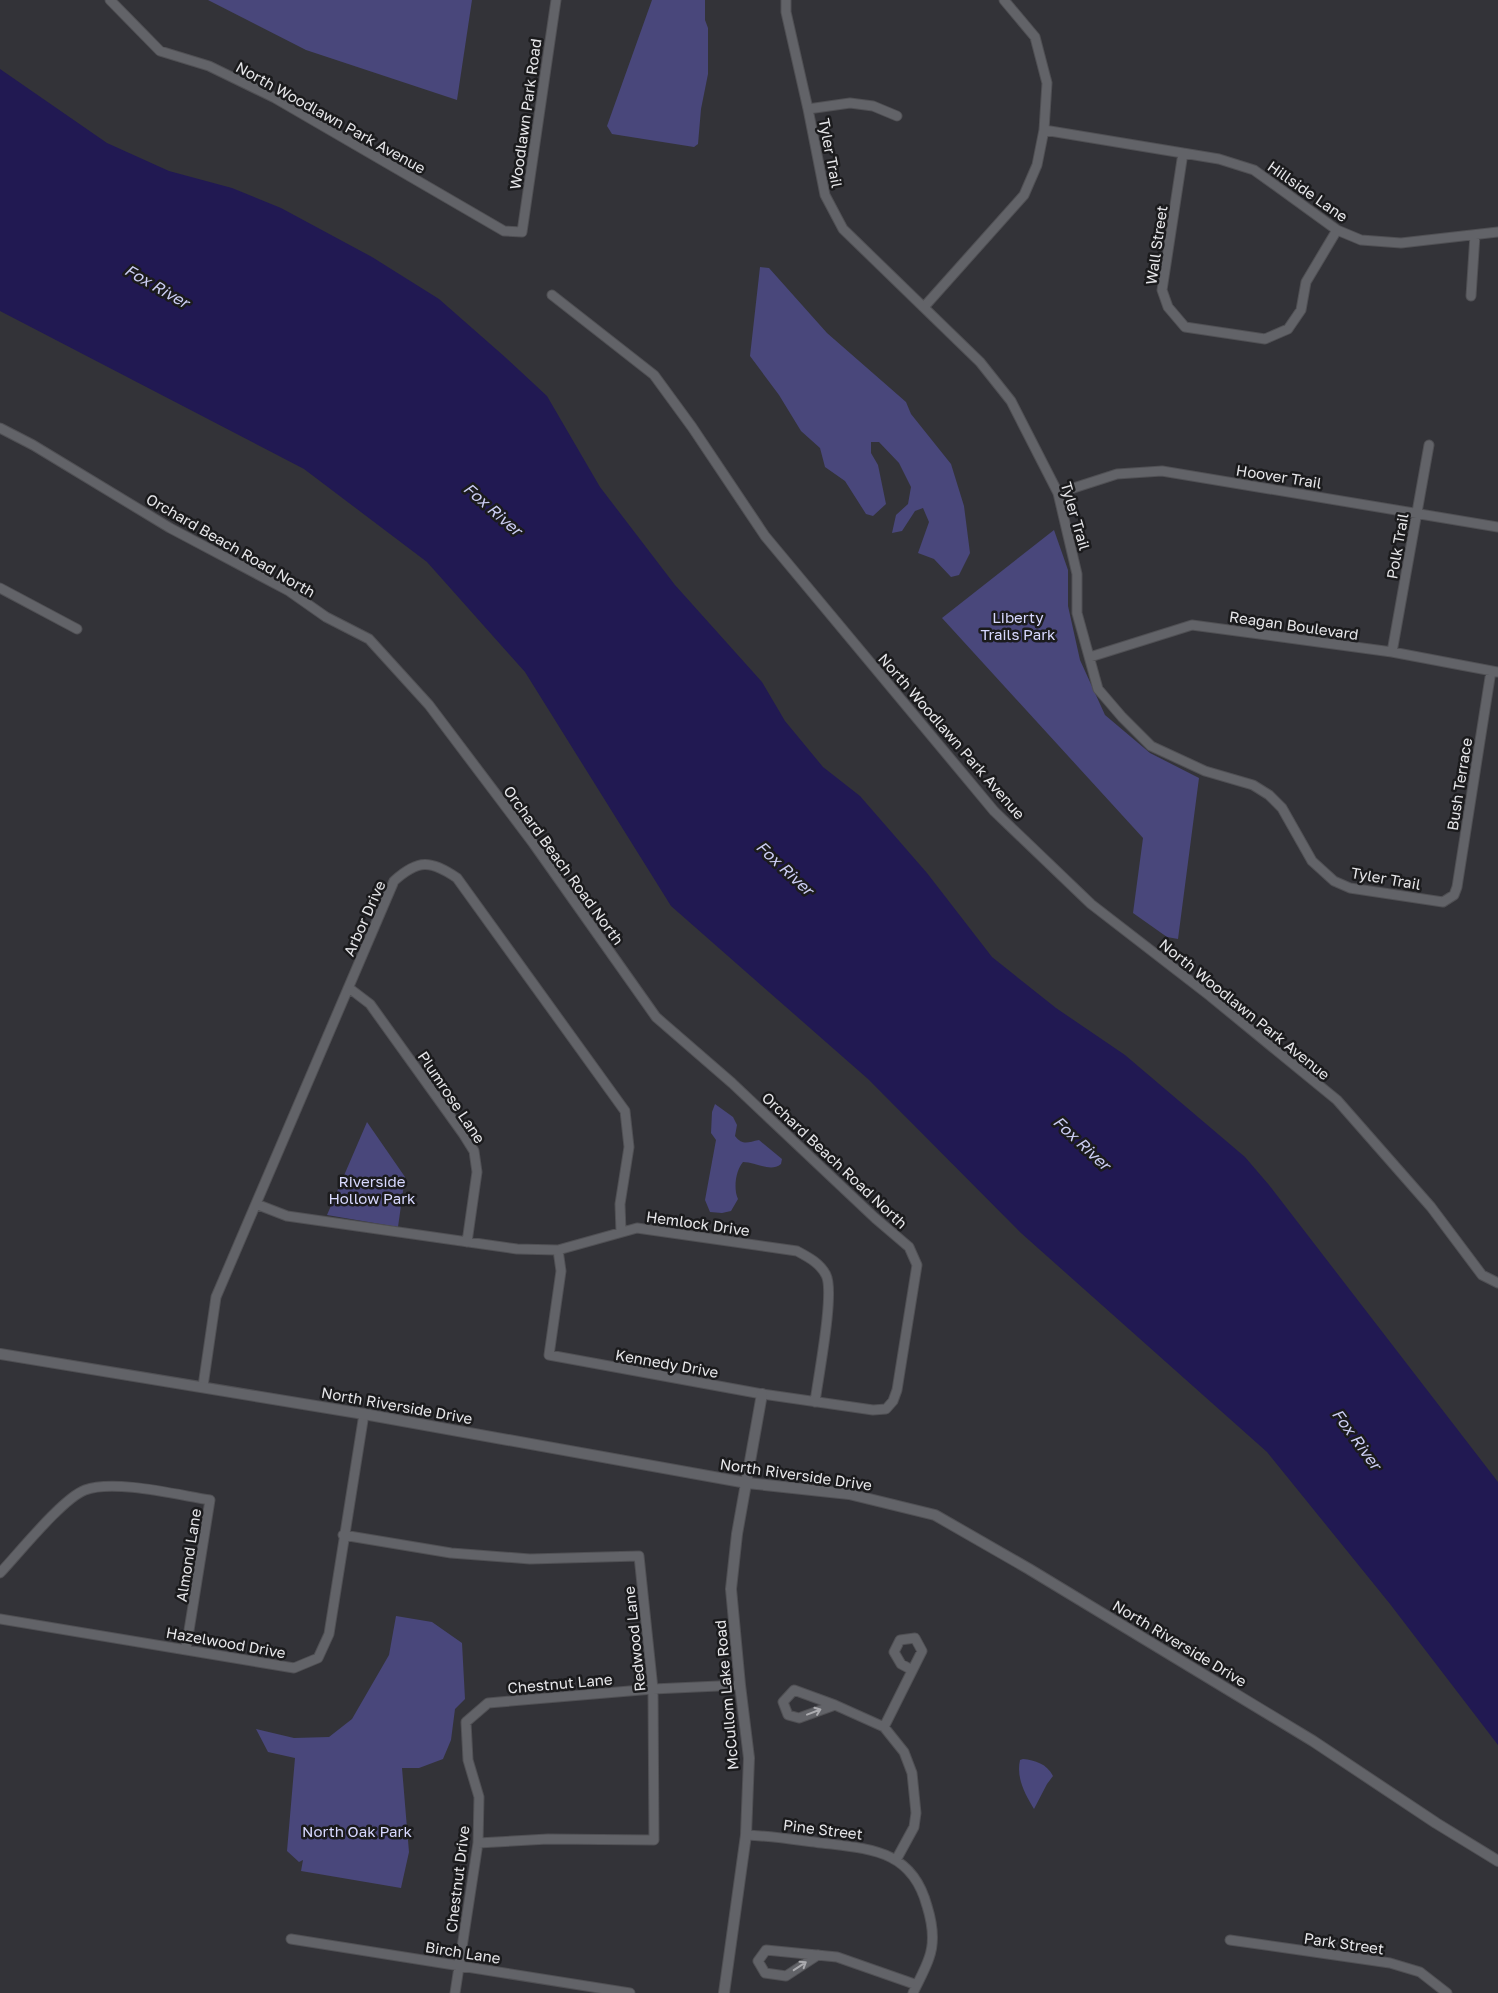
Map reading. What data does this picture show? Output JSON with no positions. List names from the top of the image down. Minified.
{"streets":{"street":["Woodlawn Park Road","North Woodlawn Park Avenue","Tyler Trail","Hillside Lane","Wall Street","Hoover Trail","Orchard Beach Road North","Polk Trail","Reagan Boulevard","Bush Terrace","Arbor Drive","Plumrose Lane","Hemlock Drive","Kennedy Drive","North Riverside Drive","Almond Lane","Redwood Lane","Hazelwood Drive","Chestnut Lane","McCullom Lake Road","Pine Street","Chestnut Drive","Park Street","Birch Lane"]},"crossings":[["Woodlawn Park Road","North Woodlawn Park Avenue"],["Tyler Trail","Hoover Trail"],["Tyler Trail","Reagan Boulevard"],["Tyler Trail","Bush Terrace"],["Hillside Lane","Wall Street"],["Hoover Trail","Polk Trail"],["Orchard Beach Road North","Kennedy Drive"],["Polk Trail","Reagan Boulevard"],["Reagan Boulevard","Bush Terrace"],["Arbor Drive","Plumrose Lane"],["Arbor Drive","Hemlock Drive"],["Arbor Drive","North Riverside Drive"],["Plumrose Lane","Hemlock Drive"],["Hemlock Drive","Kennedy Drive"],["Kennedy Drive","McCullom Lake Road"],["North Riverside Drive","Hazelwood Drive"],["North Riverside Drive","McCullom Lake Road"],["Almond Lane","Hazelwood Drive"],["Redwood Lane","Hazelwood Drive"],["Redwood Lane","Chestnut Lane"],["Redwood Lane","Chestnut Drive"],["Chestnut Lane","McCullom Lake Road"],["Chestnut Lane","Chestnut Drive"],["McCullom Lake Road","Pine Street"],["Chestnut Drive","Birch Lane"]],"water":["Fox River"],"parks":["Liberty Trails Park","Riverside Hollow Park","North Oak Park"]}
